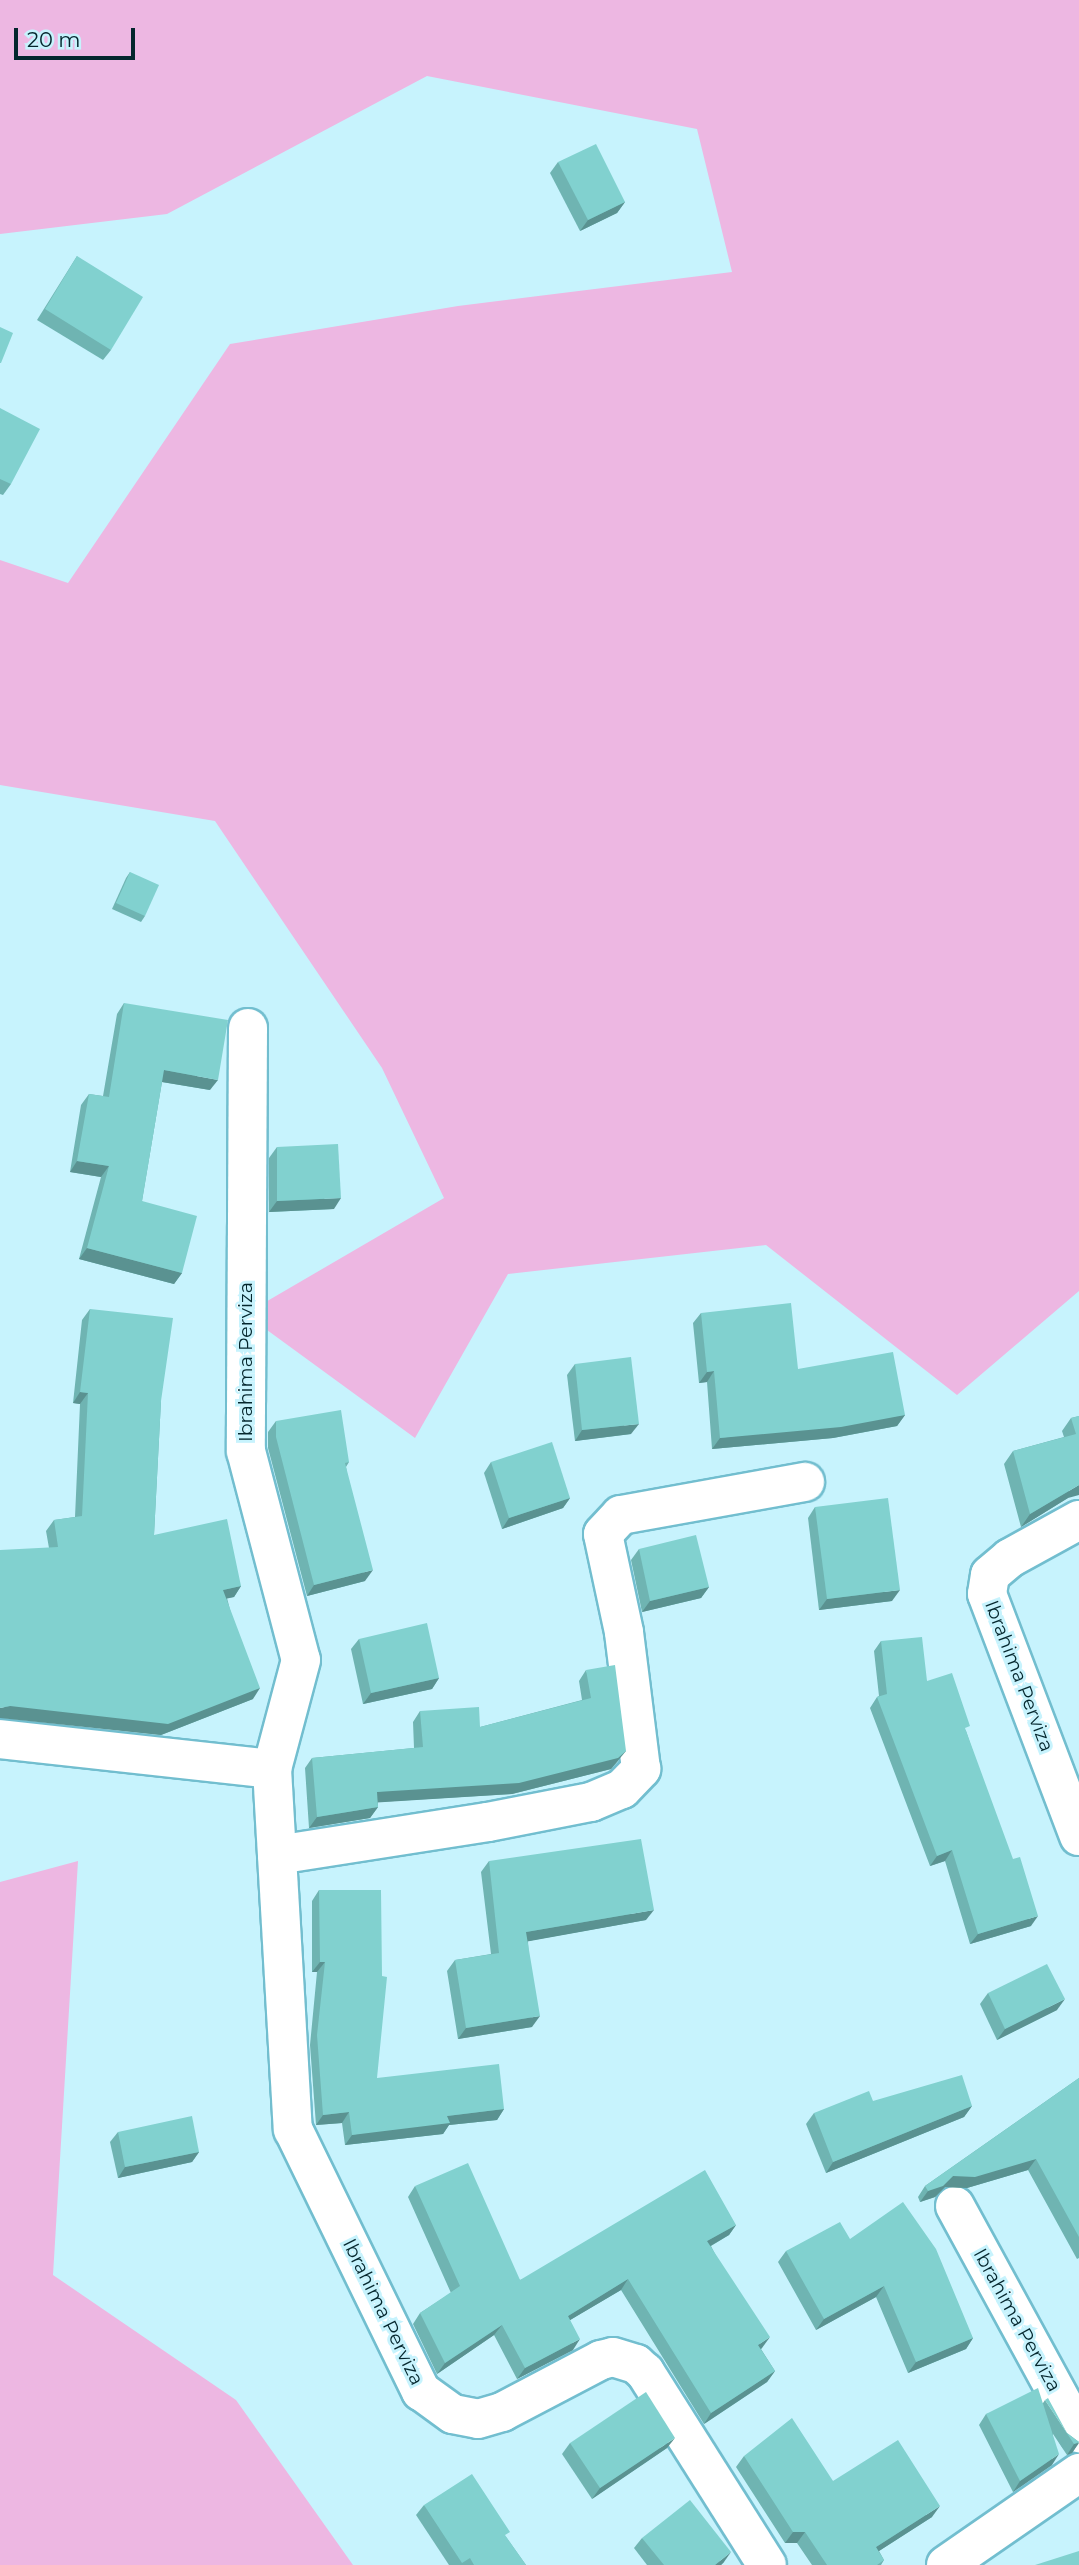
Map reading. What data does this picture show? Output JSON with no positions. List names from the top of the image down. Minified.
{"streets":{"street":["Ibrahima Perviza"]},"scale_bar":"20 m"}
